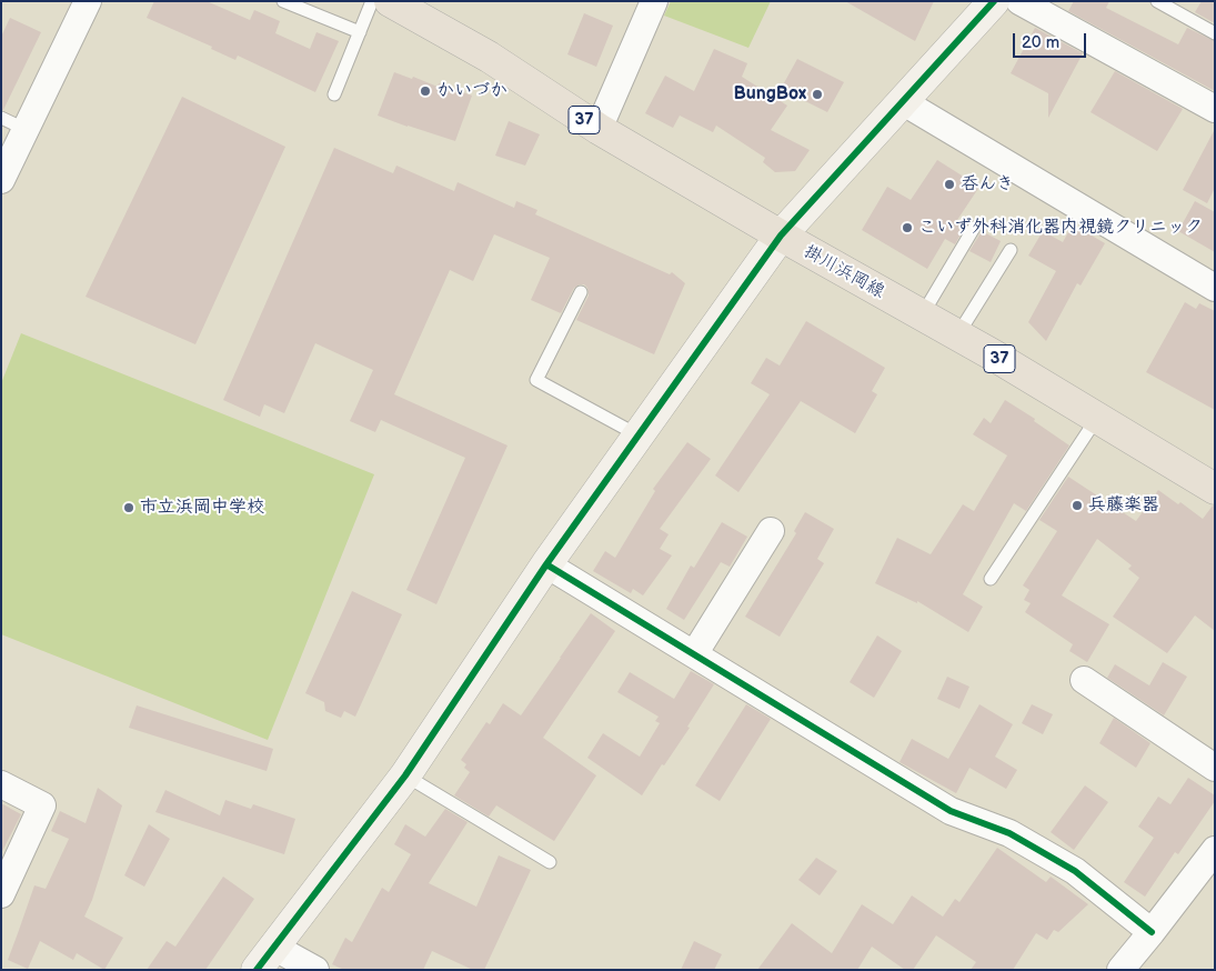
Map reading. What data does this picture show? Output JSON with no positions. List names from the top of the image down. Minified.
{"streets":{"main road":["37","掛川浜岡線"]},"places":["かいづか","BungBox","呑んき","こいず外科消化器内視鏡クリニック","兵藤楽器","市立浜岡中学校"],"scale_bar":"20 m"}
